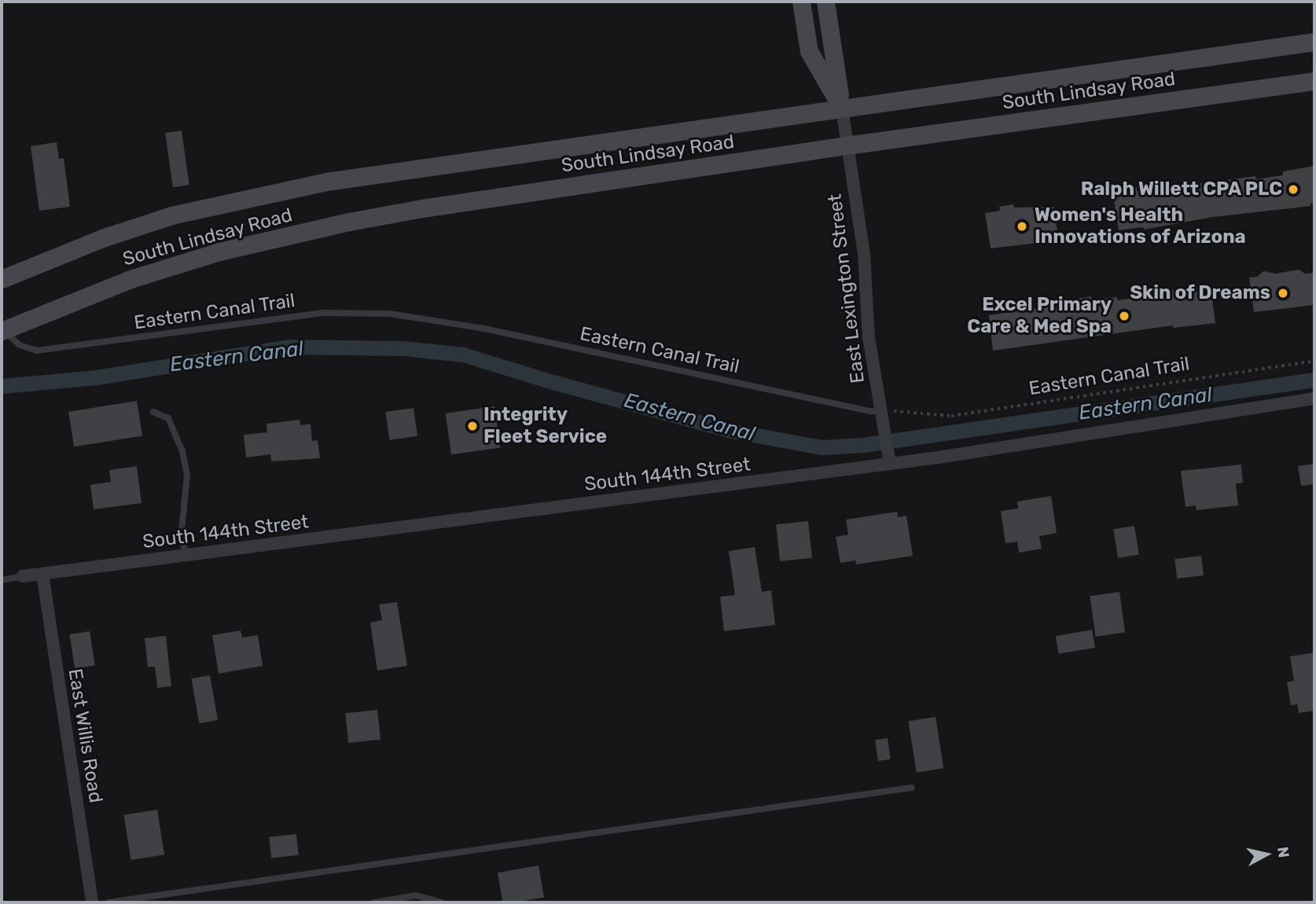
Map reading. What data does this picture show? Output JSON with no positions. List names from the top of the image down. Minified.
{"streets":{"main road":["South Lindsay Road"],"street":["East Lexington Street","South 144th Street","East Willis Road"],"lane":["Eastern Canal Trail"]},"crossings":[["South Lindsay Road","East Lexington Street"],["South Lindsay Road","Eastern Canal Trail"],["East Lexington Street","Eastern Canal Trail"],["East Lexington Street","South 144th Street"],["South 144th Street","East Willis Road"]],"water":["Eastern Canal"],"places":["Ralph Willett CPA PLC","Women's Health Innovations of Arizona","Skin of Dreams","Excel Primary Care & Med Spa","Integrity Fleet Service"],"north":"right"}
